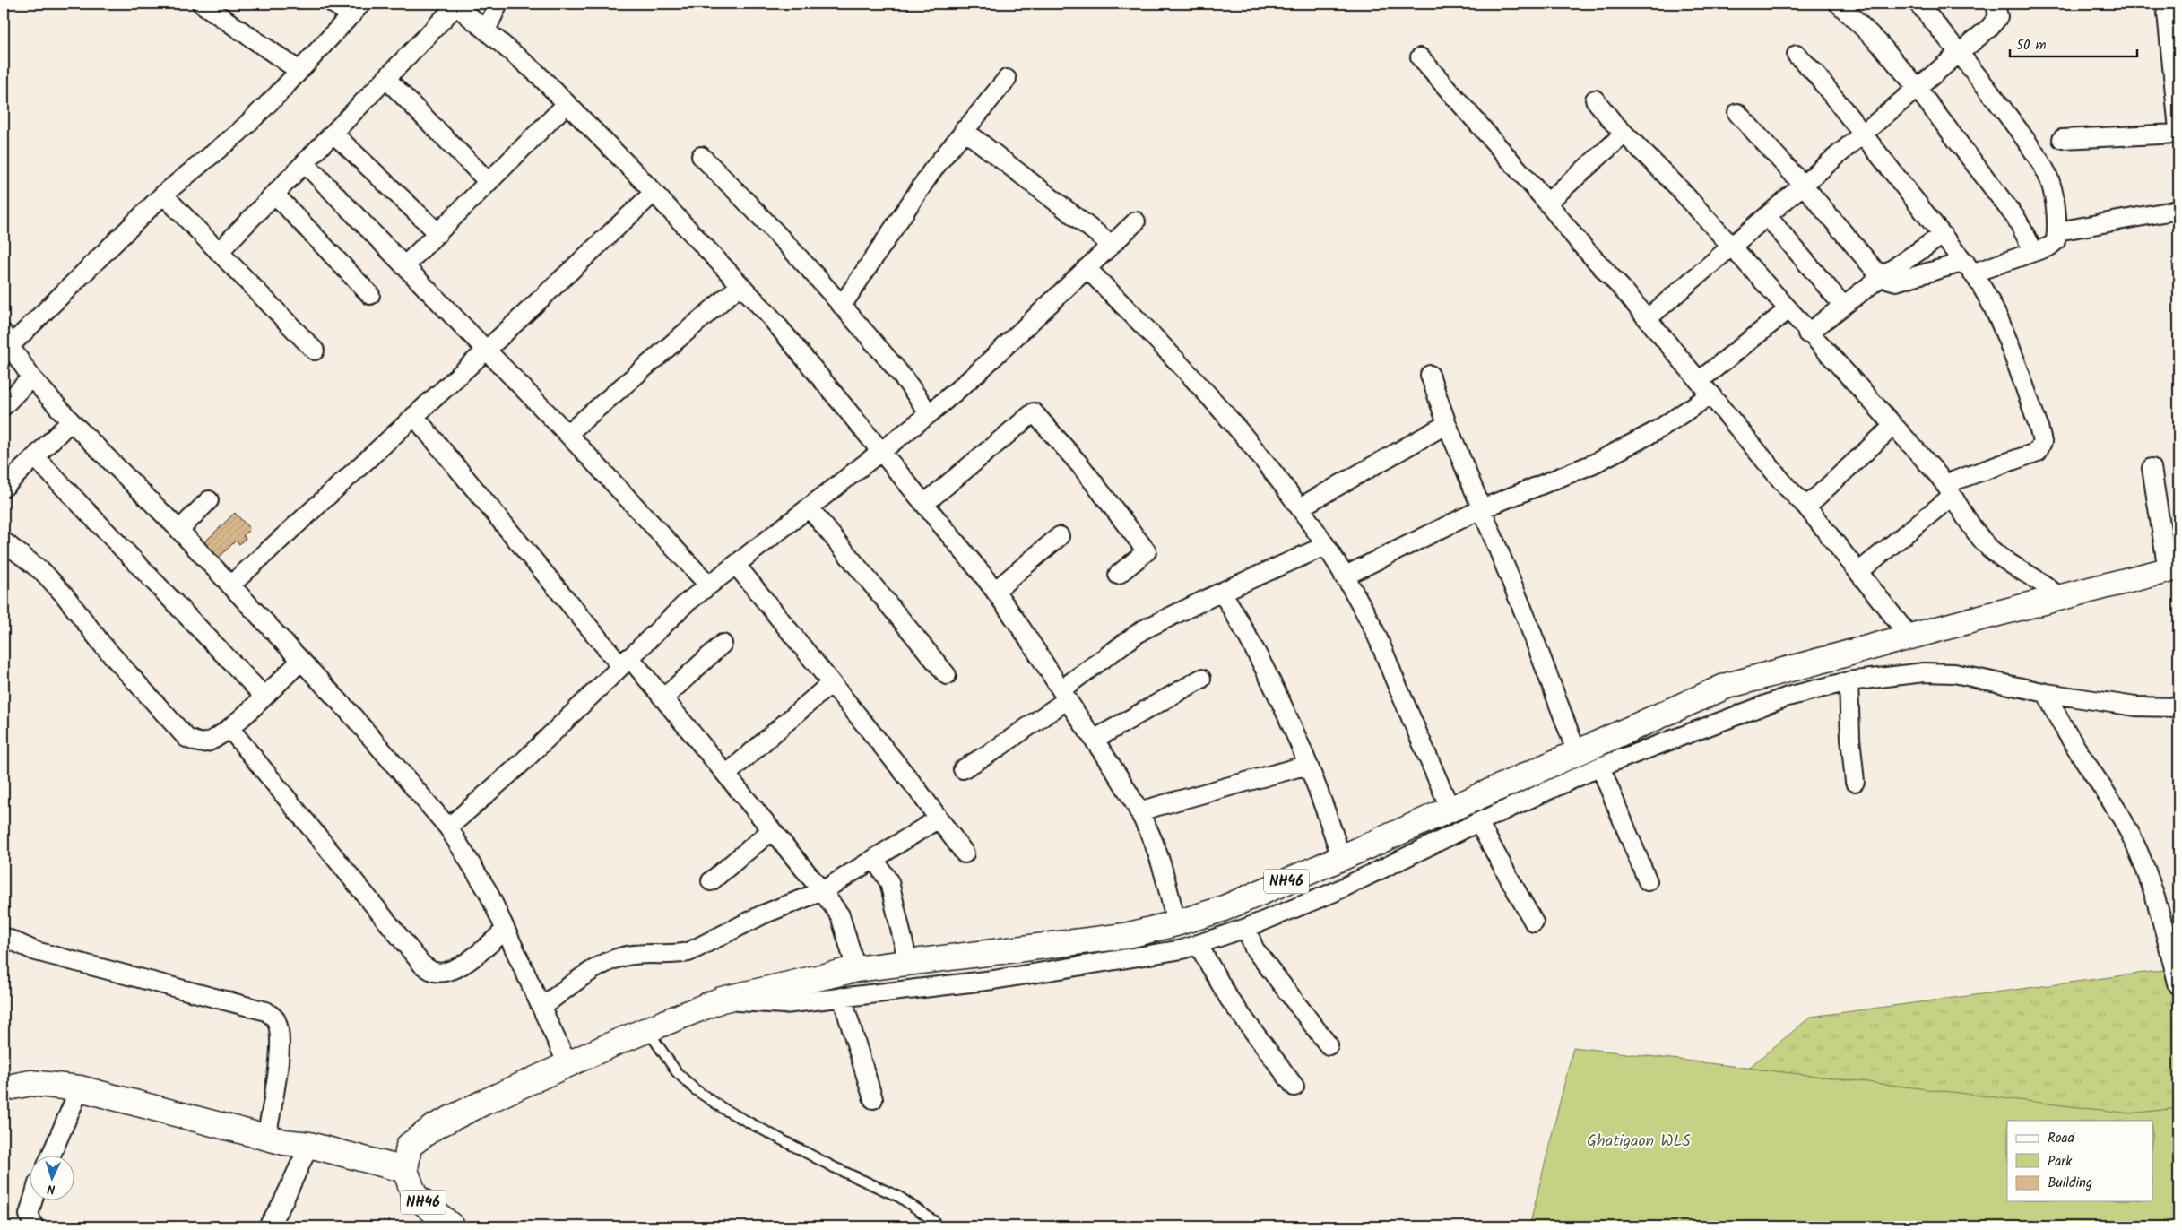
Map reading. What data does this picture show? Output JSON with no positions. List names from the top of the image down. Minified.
{"streets":{"main road":["NH46"]},"parks":["Ghatigaon WLS"],"legend":["Road","Park","Building"],"scale_bar":"50 m","north":"bottom"}
